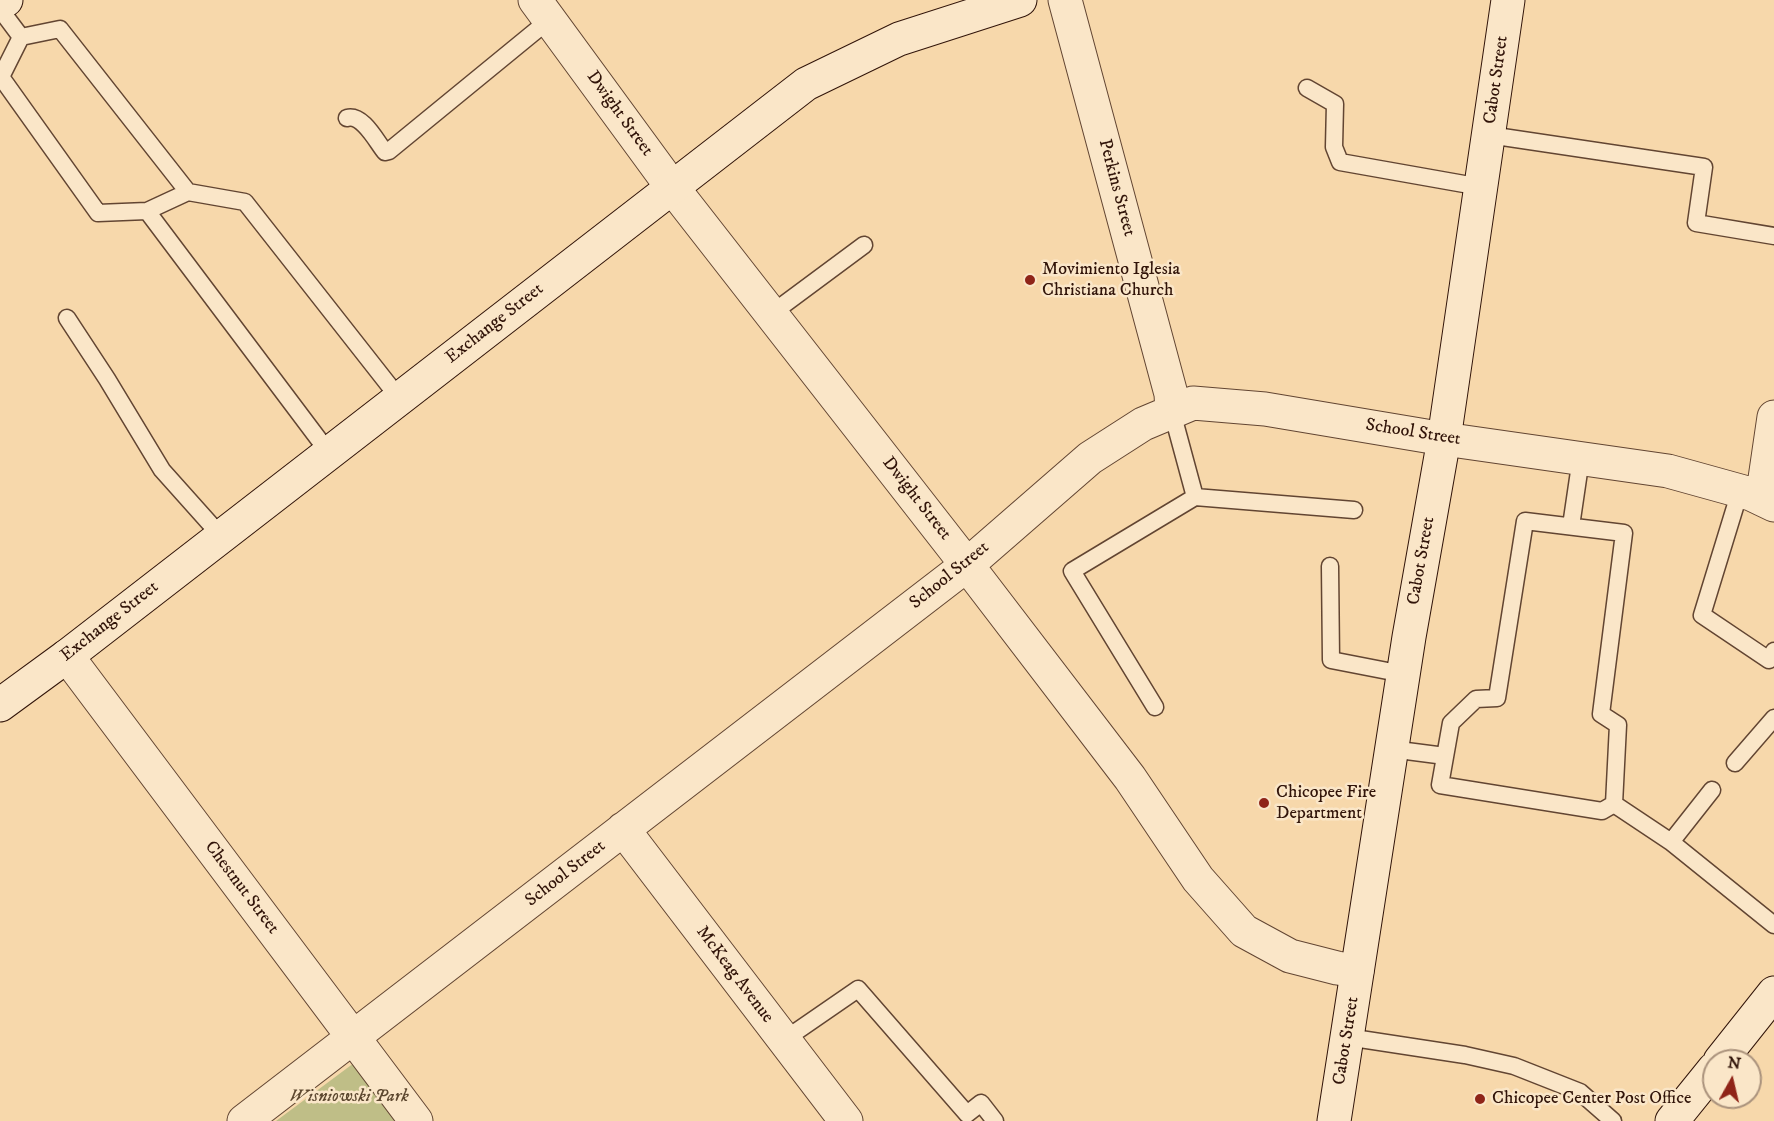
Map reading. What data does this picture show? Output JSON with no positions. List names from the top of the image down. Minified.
{"streets":{"street":["Cabot Street","Dwight Street","Perkins Street","Exchange Street","School Street","Chestnut Street","McKeag Avenue"]},"crossings":[["Cabot Street","Dwight Street"],["Cabot Street","School Street"],["Dwight Street","Exchange Street"],["Dwight Street","School Street"],["Perkins Street","School Street"],["Exchange Street","Chestnut Street"],["School Street","Chestnut Street"],["School Street","McKeag Avenue"]],"parks":["Wisniowski Park"],"places":["Movimiento Iglesia Christiana Church","Chicopee Fire Department","Chicopee Center Post Office"],"north":"top"}
